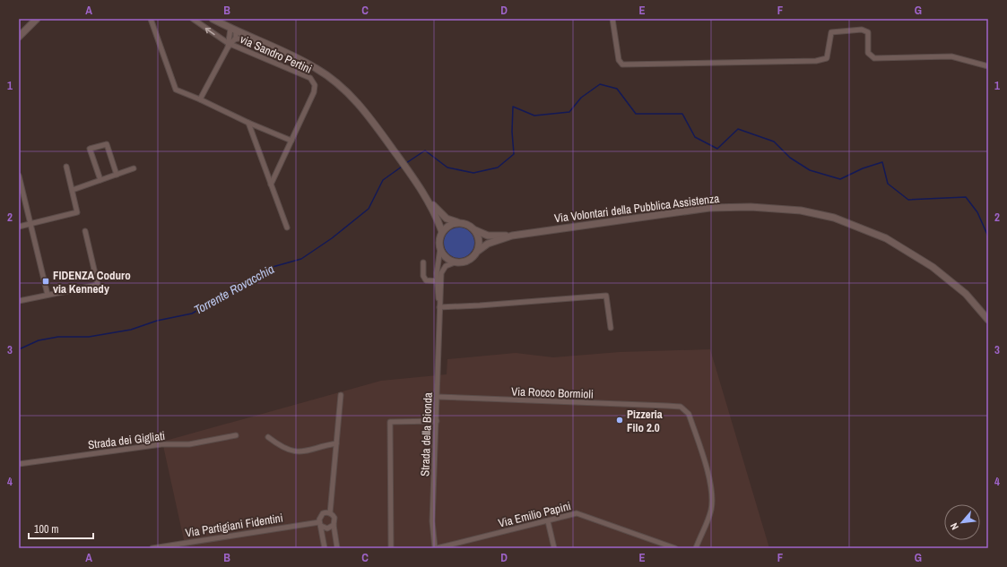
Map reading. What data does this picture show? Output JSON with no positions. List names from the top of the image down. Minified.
{"streets":{"street":["via Sandro Pertini","Via Volontari della Pubblica Assistenza","Via Rocco Bormioli","Strada della Bionda","Strada dei Gigliati","Via Emilio Papini","Via Partigiani Fidentini"]},"crossings":[["Via Volontari della Pubblica Assistenza","Strada della Bionda"],["Via Rocco Bormioli","Strada della Bionda"],["Strada della Bionda","Via Emilio Papini"]],"water":["Torrente Rovacchia"],"places":{"transit":["FIDENZA Coduro via Kennedy"],"other":["Pizzeria Filo 2.0"]},"scale_bar":"100 m","north":"bottom left","grid":{"columns":["A","B","C","D","E","F","G"],"rows":["1","2","3","4"]}}
